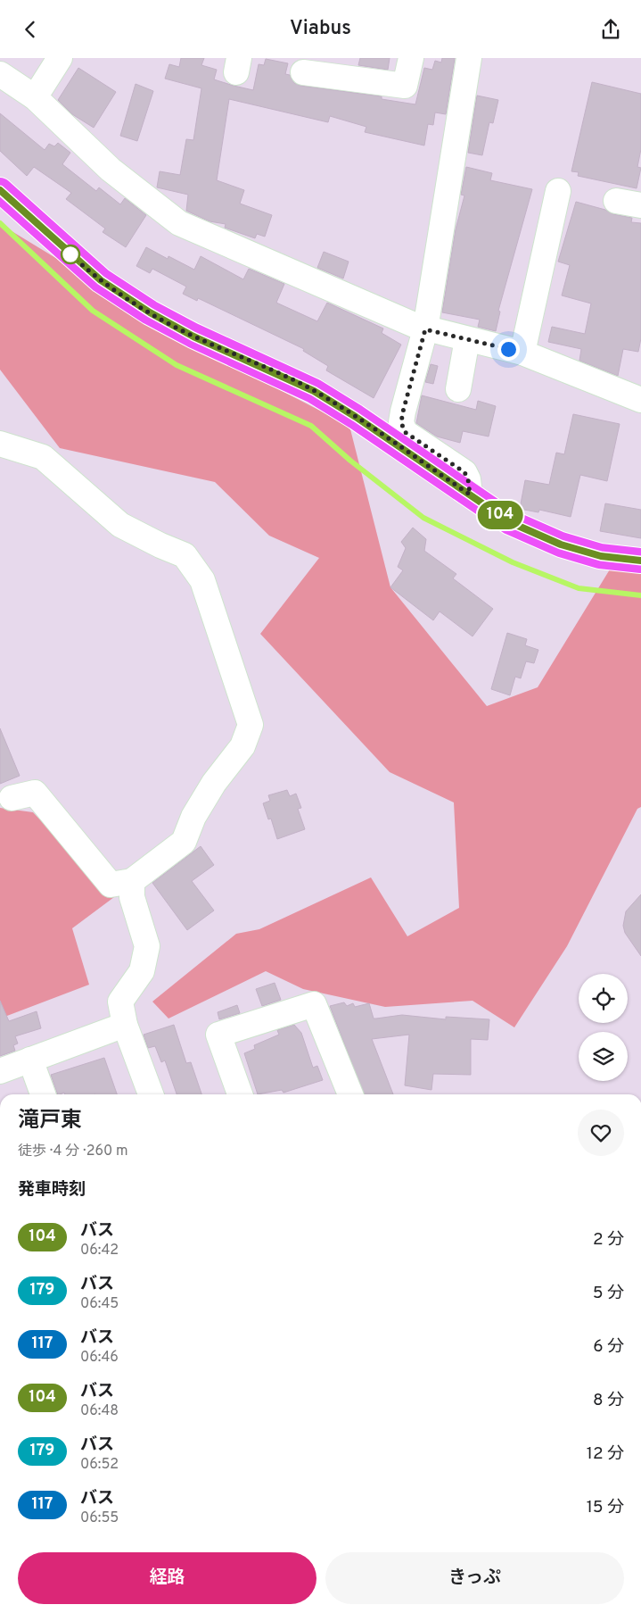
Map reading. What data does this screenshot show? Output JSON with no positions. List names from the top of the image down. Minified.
{"lines":["bus line 104"],"page":{"header":"Viabus","on_map":"104","heading":[["滝戸東","徒歩 · 4 分 · 260 m"],"発車時刻"],"list":[{"mark":"104","name":"バス","note":"06:42","value":"2 分"},{"mark":"179","name":"バス","note":"06:45","value":"5 分"},{"mark":"117","name":"バス","note":"06:46","value":"6 分"},{"mark":"104","name":"バス","note":"06:48","value":"8 分"},{"mark":"179","name":"バス","note":"06:52","value":"12 分"},{"mark":"117","name":"バス","note":"06:55","value":"15 分"}],"buttons":["経路","きっぷ"]}}
